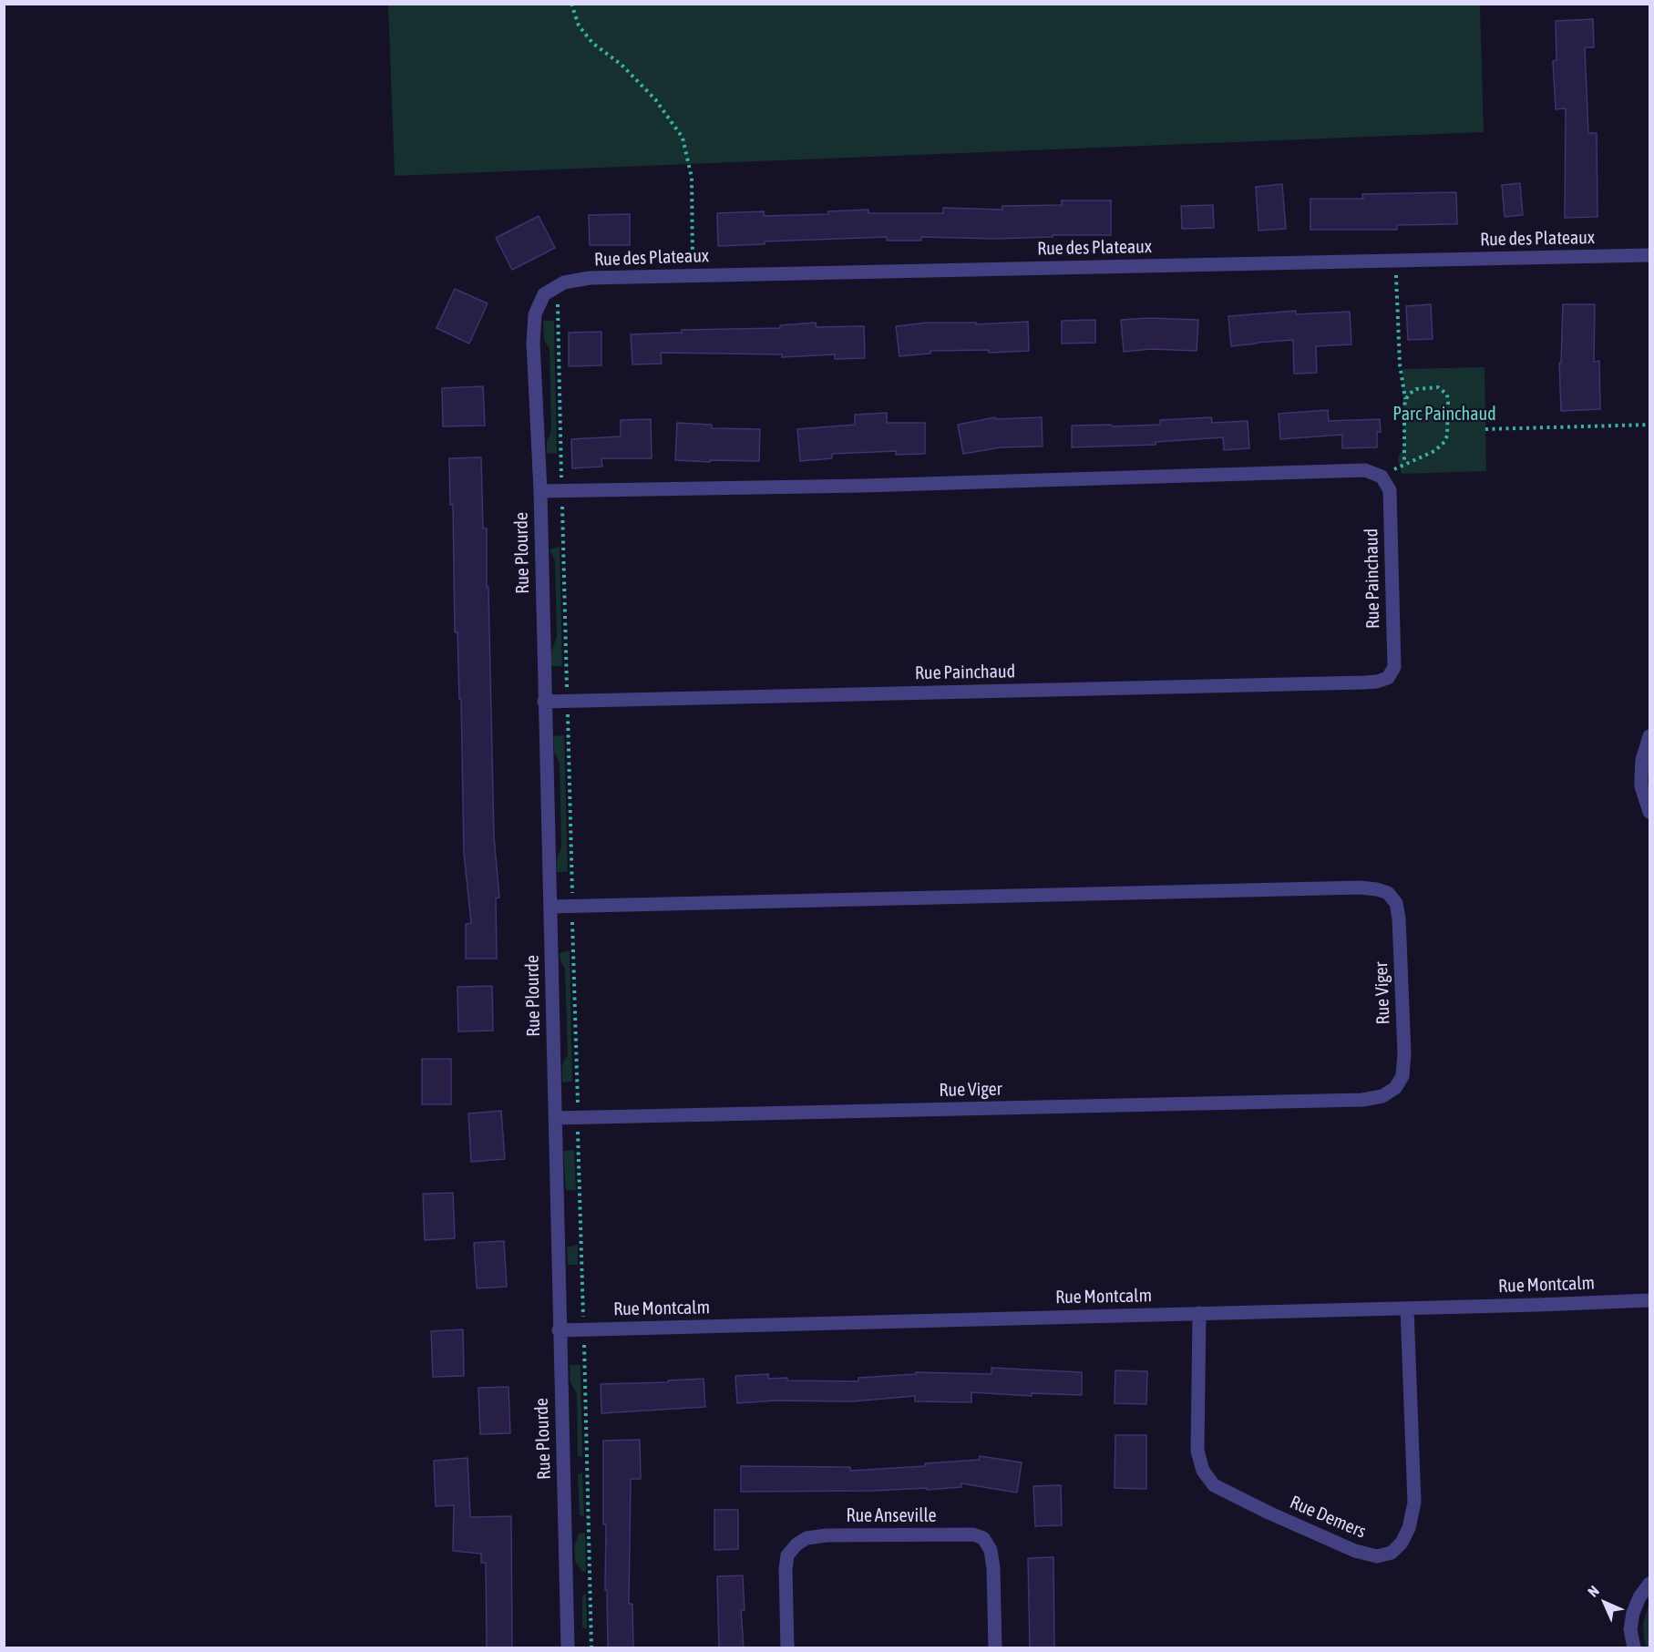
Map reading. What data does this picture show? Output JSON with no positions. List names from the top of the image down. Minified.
{"streets":{"street":["Rue des Plateaux","Rue Plourde","Rue Painchaud","Rue Viger","Rue Montcalm","Rue Anseville","Rue Demers"]},"crossings":[["Rue des Plateaux","Rue Plourde"],["Rue Plourde","Rue Painchaud"],["Rue Plourde","Rue Viger"],["Rue Plourde","Rue Montcalm"],["Rue Montcalm","Rue Demers"]],"parks":["Parc Painchaud"],"north":"top left"}
